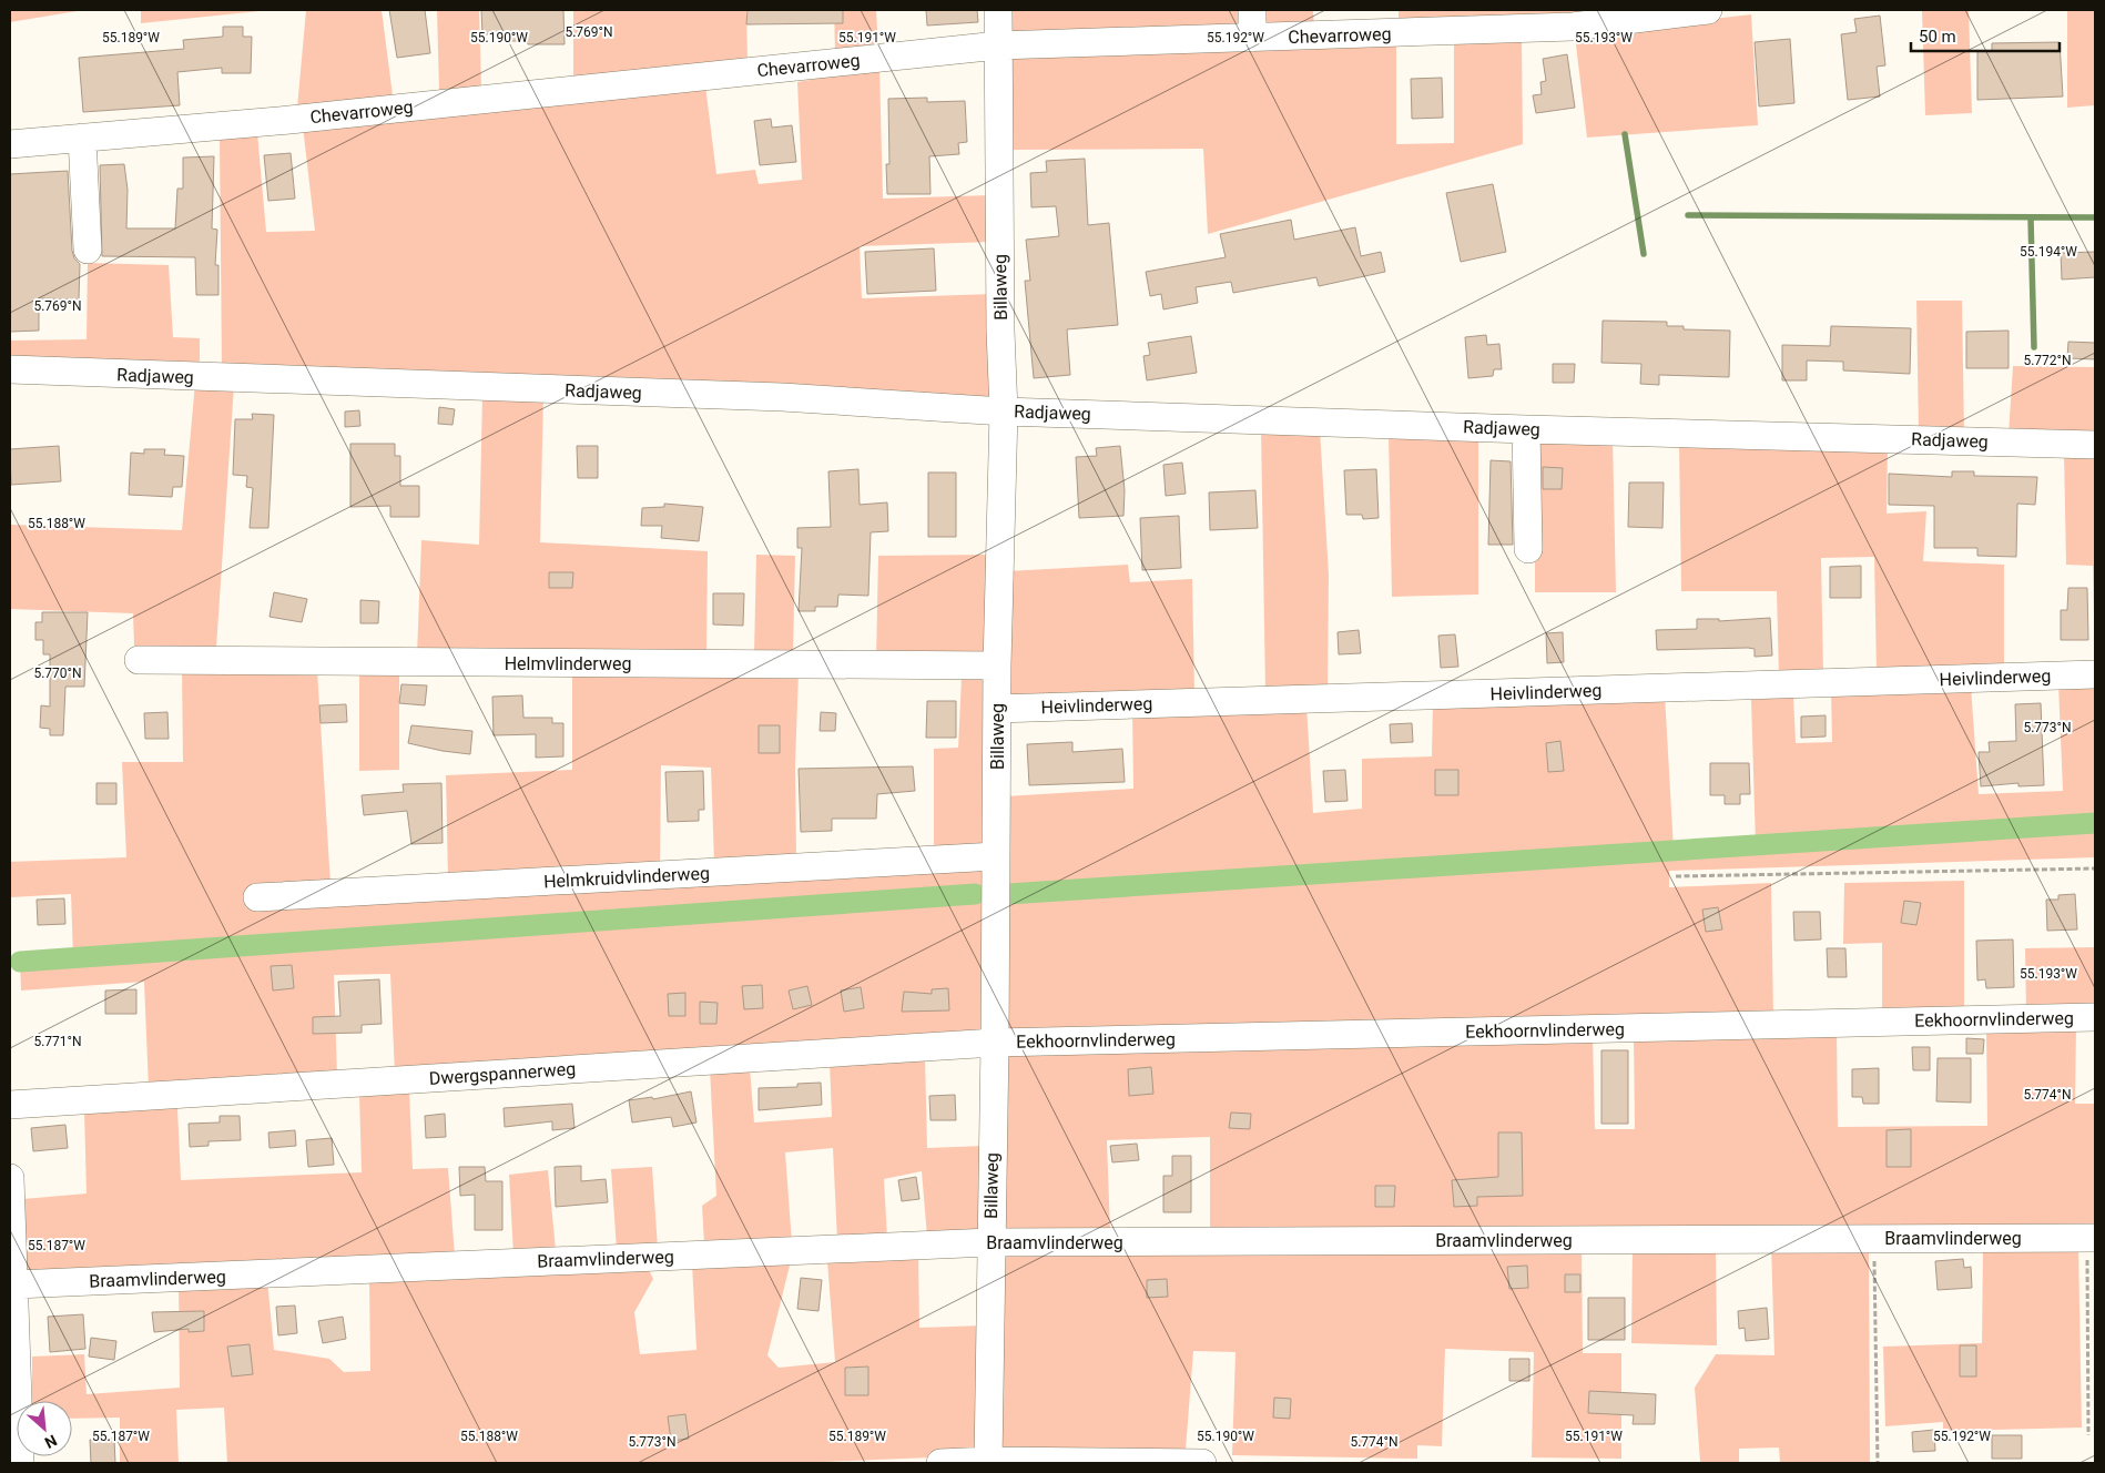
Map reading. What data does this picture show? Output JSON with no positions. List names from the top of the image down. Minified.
{"streets":{"street":["Chevarroweg","Billaweg","Radjaweg","Helmvlinderweg","Heivlinderweg","Helmkruidvlinderweg","Eekhoornvlinderweg","Dwergspannerweg","Braamvlinderweg"]},"crossings":[["Chevarroweg","Billaweg"],["Billaweg","Radjaweg"],["Billaweg","Helmvlinderweg"],["Billaweg","Heivlinderweg"],["Billaweg","Helmkruidvlinderweg"],["Billaweg","Eekhoornvlinderweg"],["Billaweg","Dwergspannerweg"],["Billaweg","Braamvlinderweg"],["Eekhoornvlinderweg","Dwergspannerweg"]],"scale_bar":"50 m","north":"bottom right","coordinates":["5.769°N","55.189°W","55.190°W","55.191°W","55.192°W","55.193°W","55.194°W","5.772°N","55.188°W","5.770°N","5.773°N","5.771°N","5.774°N","55.187°W"]}
